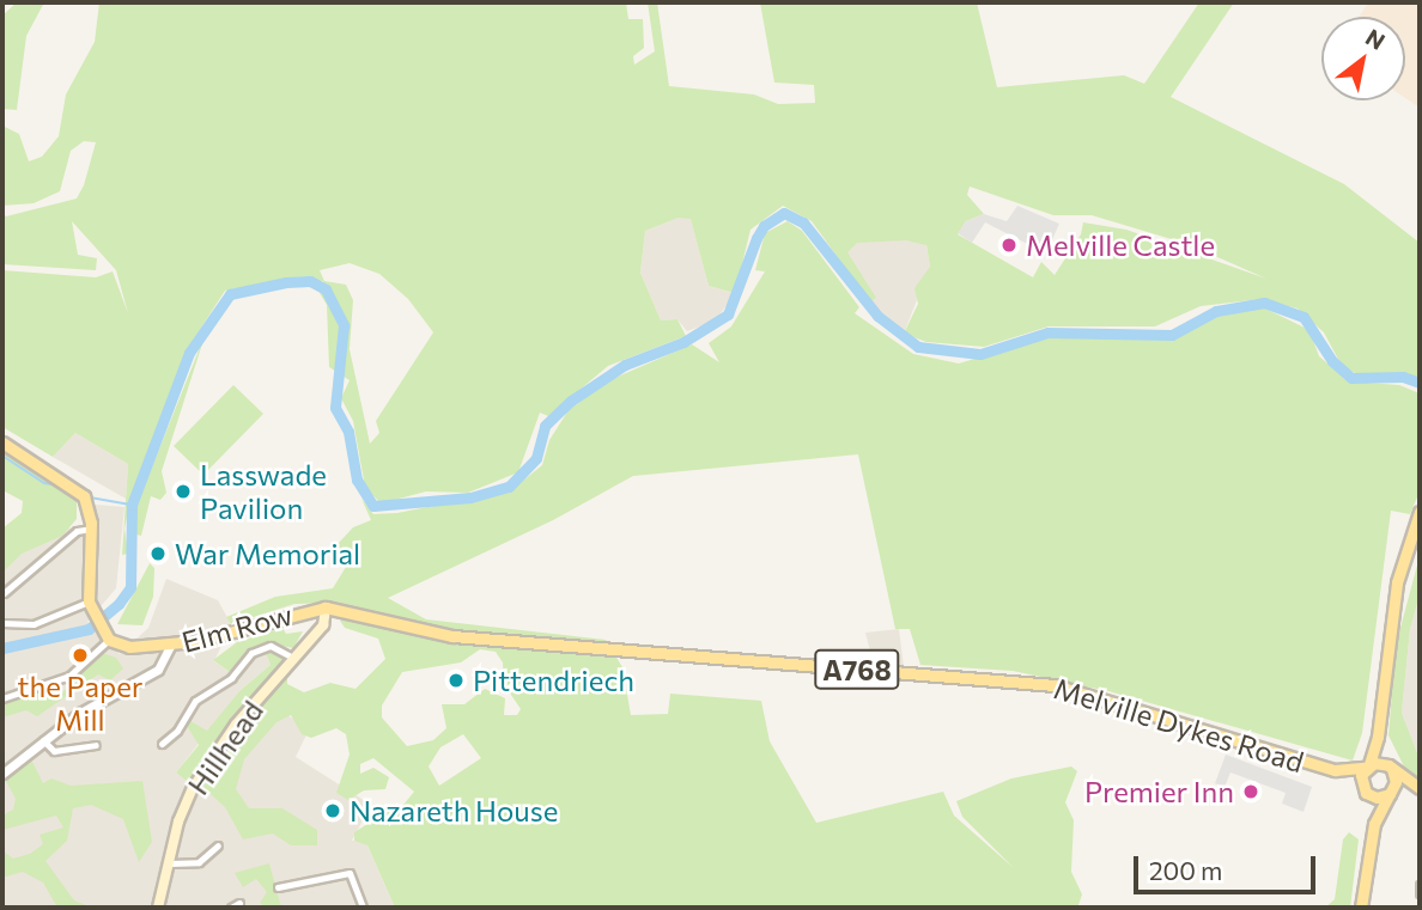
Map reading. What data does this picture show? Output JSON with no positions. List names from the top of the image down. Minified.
{"streets":{"main road":["Elm Row","A768","Melville Dykes Road","Hillhead"]},"crossings":[["Elm Row","Melville Dykes Road"],["Elm Row","Hillhead"],["Melville Dykes Road","Hillhead"]],"places":["Melville Castle","Lasswade Pavilion","War Memorial","the Paper Mill","Pittendriech","Premier Inn","Nazareth House"],"scale_bar":"200 m","north":"top right"}
